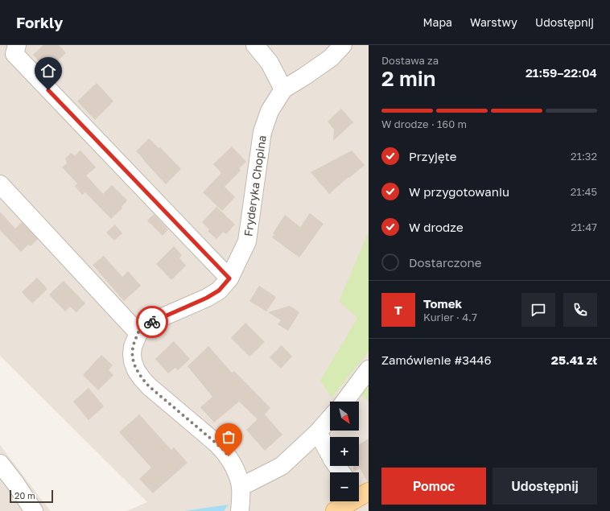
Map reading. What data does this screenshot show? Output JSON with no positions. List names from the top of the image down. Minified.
{"streets":{"street":["Fryderyka Chopina"]},"scale_bar":"20 m","north":"bottom right","page":{"header":"Forkly","nav":["Mapa","Warstwy","Udostępnij"],"heading":["2 min","Dostawa za","21:59–22:04"],"panel":["Tomek","Kurier · 4.7","Zamówienie #3446","25.41 zł"],"bar":"W drodze · 160 m","list":[["Przyjęte","21:32"],["W przygotowaniu","21:45"],["W drodze","21:47"],"Dostarczone"],"round":"T","map_buttons":["+","−"],"buttons":["Pomoc","Udostępnij"],"scale":"20 m"}}
